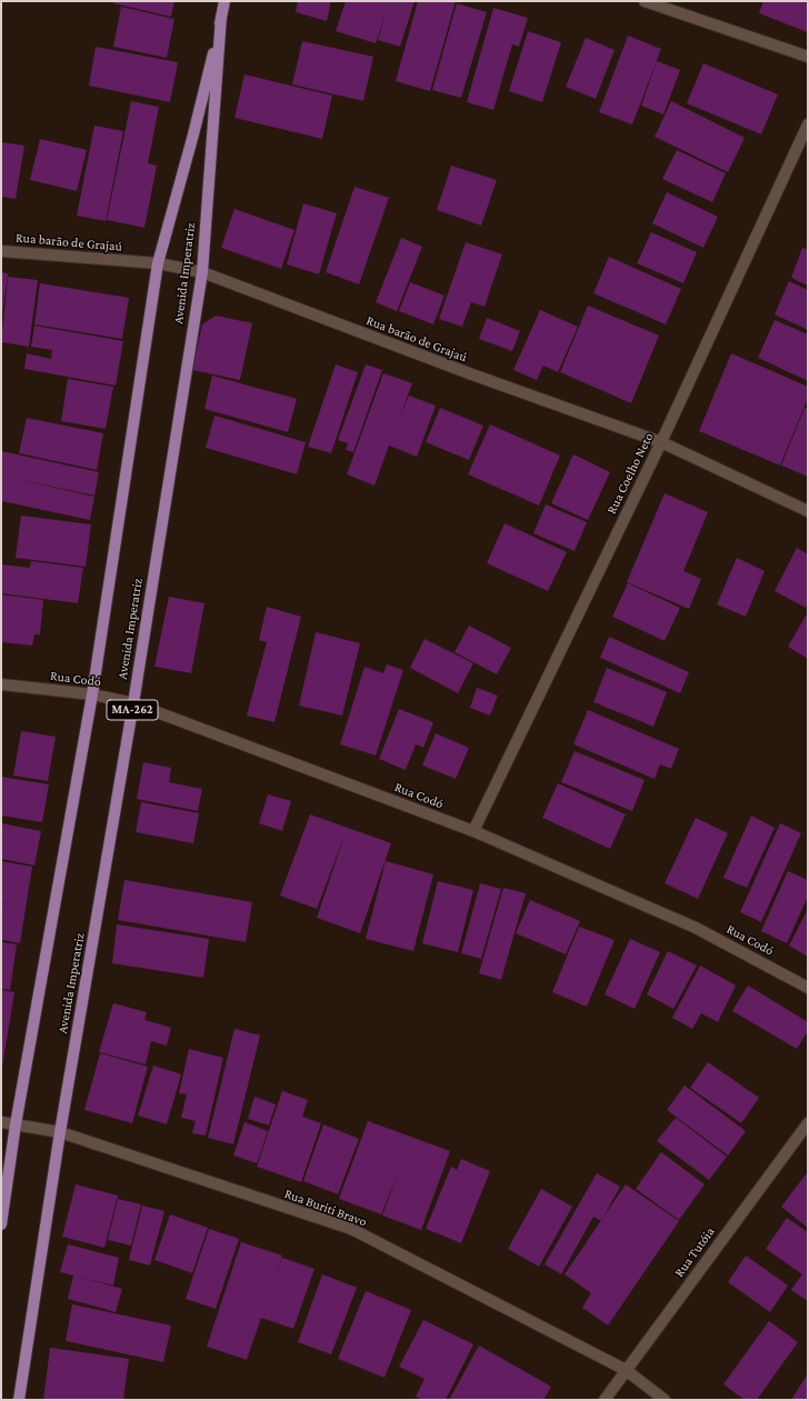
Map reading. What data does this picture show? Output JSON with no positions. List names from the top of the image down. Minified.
{"streets":{"main road":["Avenida Imperatriz","MA-262"],"street":["Rua barão de Grajaú","Rua Coelho Neto","Rua Codó","Rua Buriti Bravo","Rua Tutóia"]},"crossings":[["Rua barão de Grajaú","Avenida Imperatriz"],["Rua barão de Grajaú","Rua Coelho Neto"],["Avenida Imperatriz","Rua Codó"],["Avenida Imperatriz","Rua Buriti Bravo"],["Rua Coelho Neto","Rua Codó"],["Rua Buriti Bravo","Rua Tutóia"]]}
